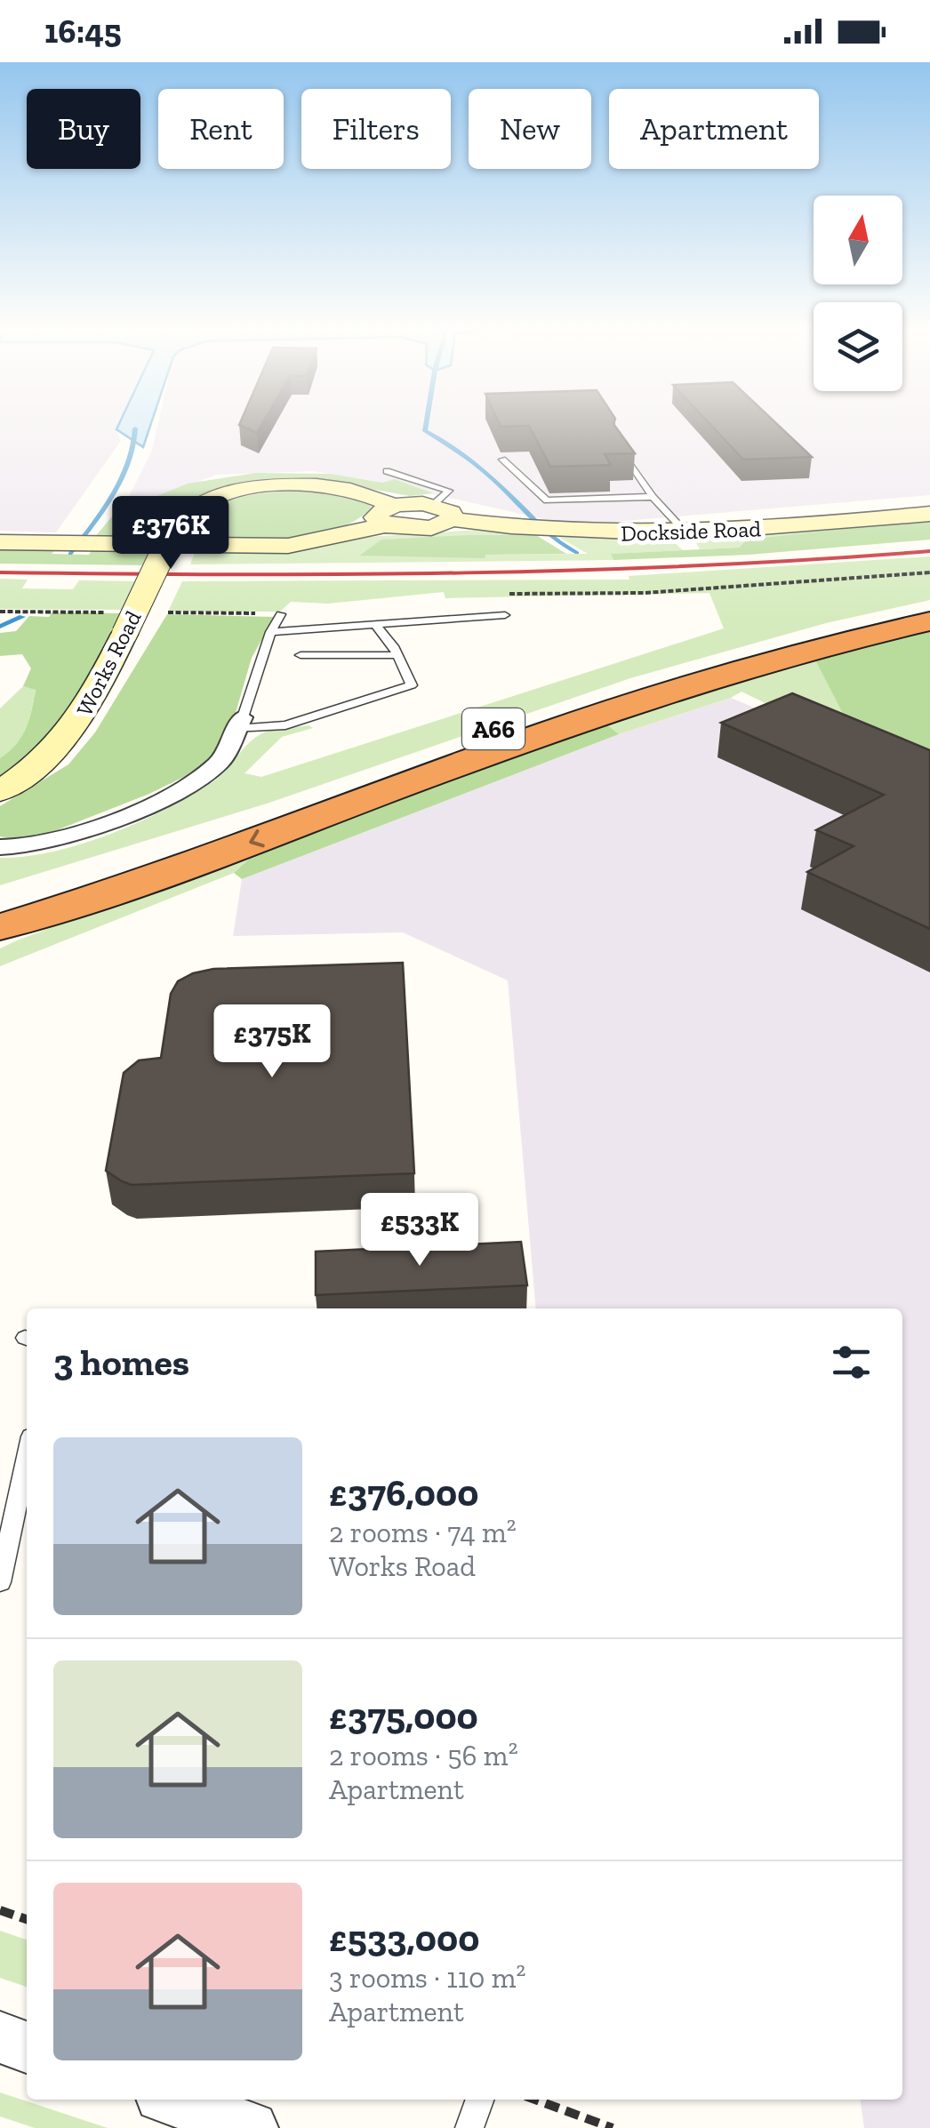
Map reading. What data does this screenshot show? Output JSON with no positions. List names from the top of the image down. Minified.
{"streets":{"highway":["A66"],"main road":["Dockside Road","Works Road"]},"crossings":[["Dockside Road","Works Road"]],"north":"top","page":{"status":"16:45","chip":["Buy","Rent","Filters","New","Apartment"],"price":["£376K","£375K","£533K"],"heading":"3 homes","list":[{"name":"£376,000","note":"2 rooms · 74 m² · Works Road"},{"name":"£375,000","note":"2 rooms · 56 m² · Apartment"},{"name":"£533,000","note":"3 rooms · 110 m² · Apartment"}]}}
